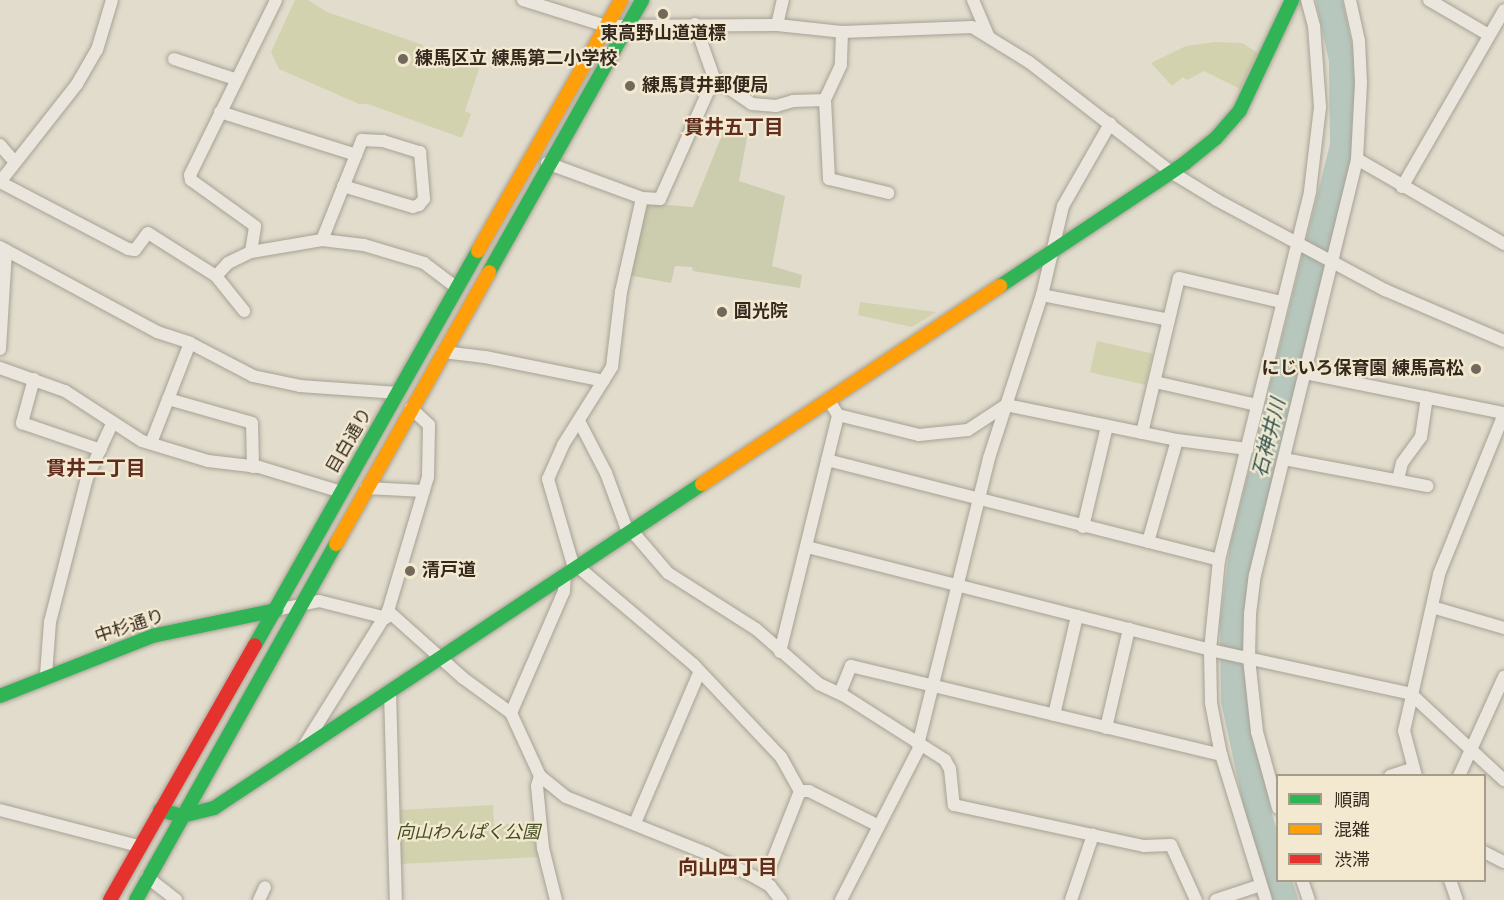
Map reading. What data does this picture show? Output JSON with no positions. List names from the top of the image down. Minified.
{"streets":{"main road":["目白通り","中杉通り"]},"crossings":[["目白通り","中杉通り"]],"districts":["貫井五丁目","貫井二丁目","向山四丁目"],"water":["石神井川"],"parks":["向山わんぱく公園"],"places":["東高野山道道標","練馬区立 練馬第二小学校","練馬貫井郵便局","圓光院","にじいろ保育園 練馬高松","清戸道"],"legend":["順調","混雑","渋滞"]}
